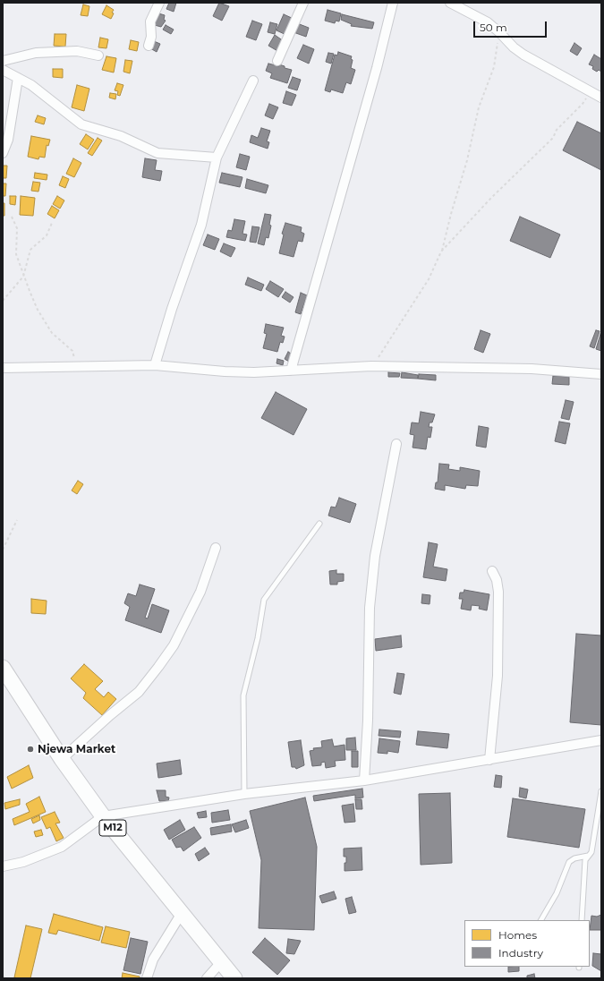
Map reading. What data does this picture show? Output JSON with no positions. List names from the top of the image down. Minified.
{"streets":{"highway":["M12"]},"places":["Njewa Market"],"legend":["Homes","Industry"],"scale_bar":"50 m"}
